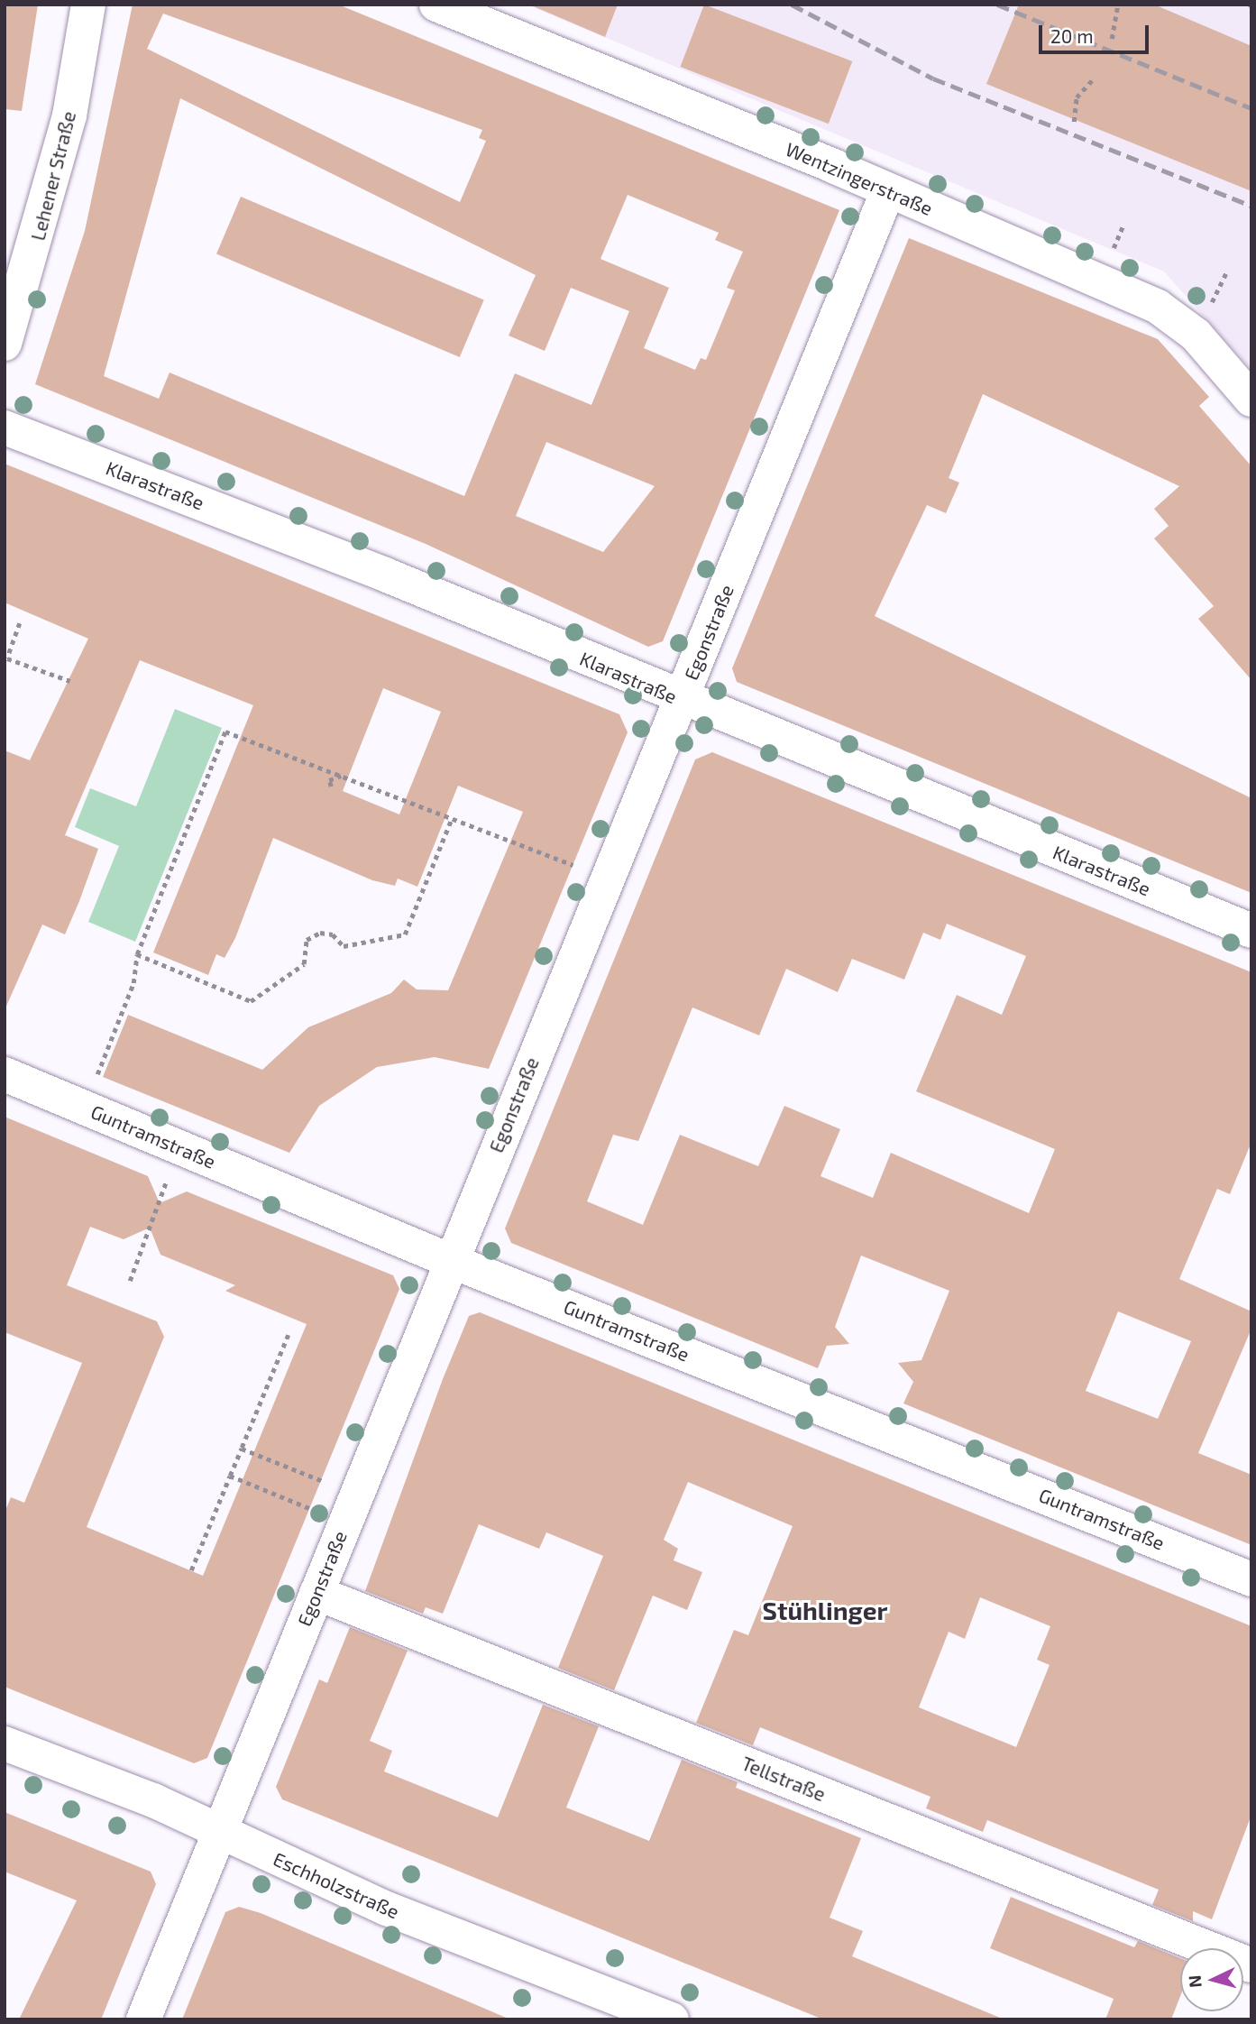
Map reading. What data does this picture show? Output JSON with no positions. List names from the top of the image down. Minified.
{"streets":{"street":["Lehener Straße","Wentzingerstraße","Klarastraße","Egonstraße","Guntramstraße","Tellstraße","Eschholzstraße"]},"crossings":[["Wentzingerstraße","Egonstraße"],["Klarastraße","Egonstraße"],["Egonstraße","Guntramstraße"],["Egonstraße","Tellstraße"],["Egonstraße","Eschholzstraße"]],"districts":["Stühlinger"],"scale_bar":"20 m","north":"left"}
